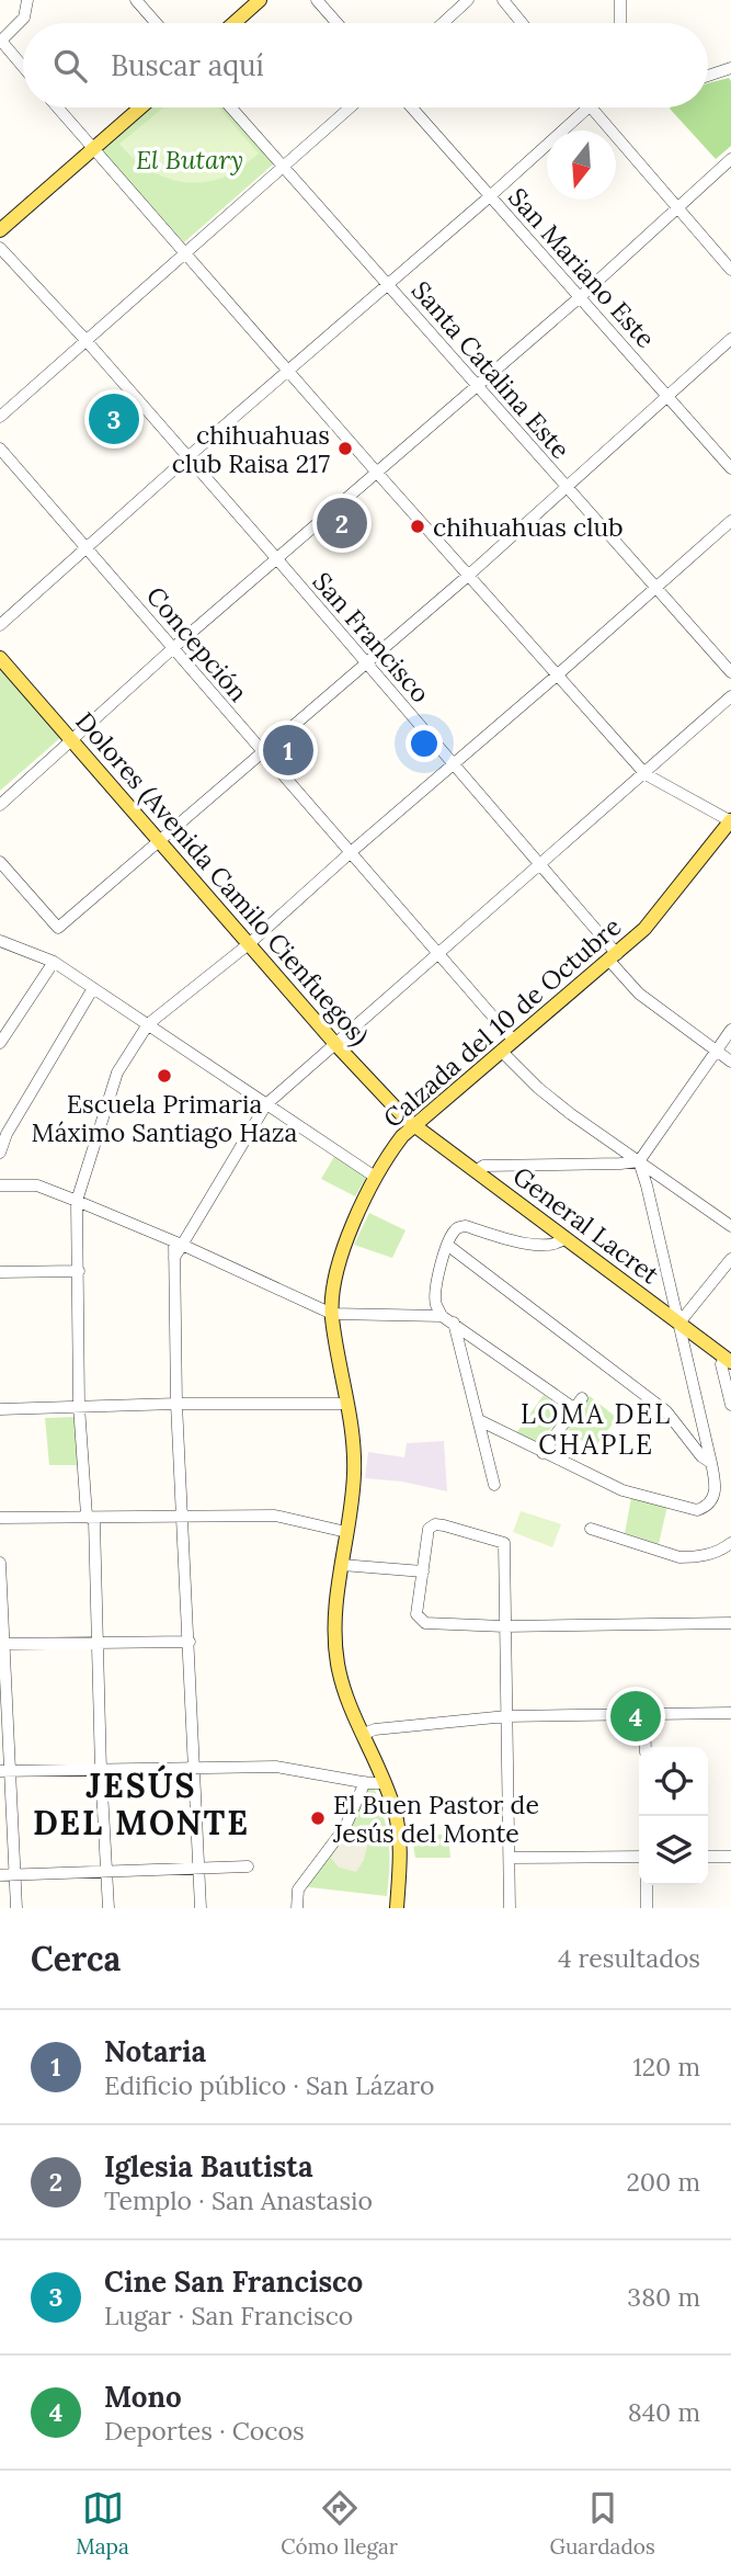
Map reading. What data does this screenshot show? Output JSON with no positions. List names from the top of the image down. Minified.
{"streets":{"main road":["Dolores (Avenida Camilo Cienfuegos)","Calzada del 10 de Octubre","General Lacret"],"street":["San Mariano Este","Santa Catalina Este","San Francisco","Concepción"]},"crossings":[["San Francisco","Calzada del 10 de Octubre"],["Concepción","Calzada del 10 de Octubre"],["Dolores (Avenida Camilo Cienfuegos)","Calzada del 10 de Octubre"],["Dolores (Avenida Camilo Cienfuegos)","General Lacret"],["Calzada del 10 de Octubre","General Lacret"]],"districts":["LOMA DEL CHAPLE","JESÚS DEL MONTE"],"parks":["El Butary"],"places":["chihuahuas club Raisa 217","chihuahuas club","Escuela Primaria Máximo Santiago Haza","El Buen Pastor de Jesús del Monte"],"north":"bottom","page":{"search":"Buscar aquí","pins":["3","2","1","4"],"heading":["Cerca","4 resultados"],"list":[{"mark":"1","name":"Notaria","note":"Edificio público · San Lázaro","value":"120 m"},{"mark":"2","name":"Iglesia Bautista","note":"Templo · San Anastasio","value":"200 m"},{"mark":"3","name":"Cine San Francisco","note":"Lugar · San Francisco","value":"380 m"},{"mark":"4","name":"Mono","note":"Deportes · Cocos","value":"840 m"}],"nav":["Mapa","Cómo llegar","Guardados"]}}
